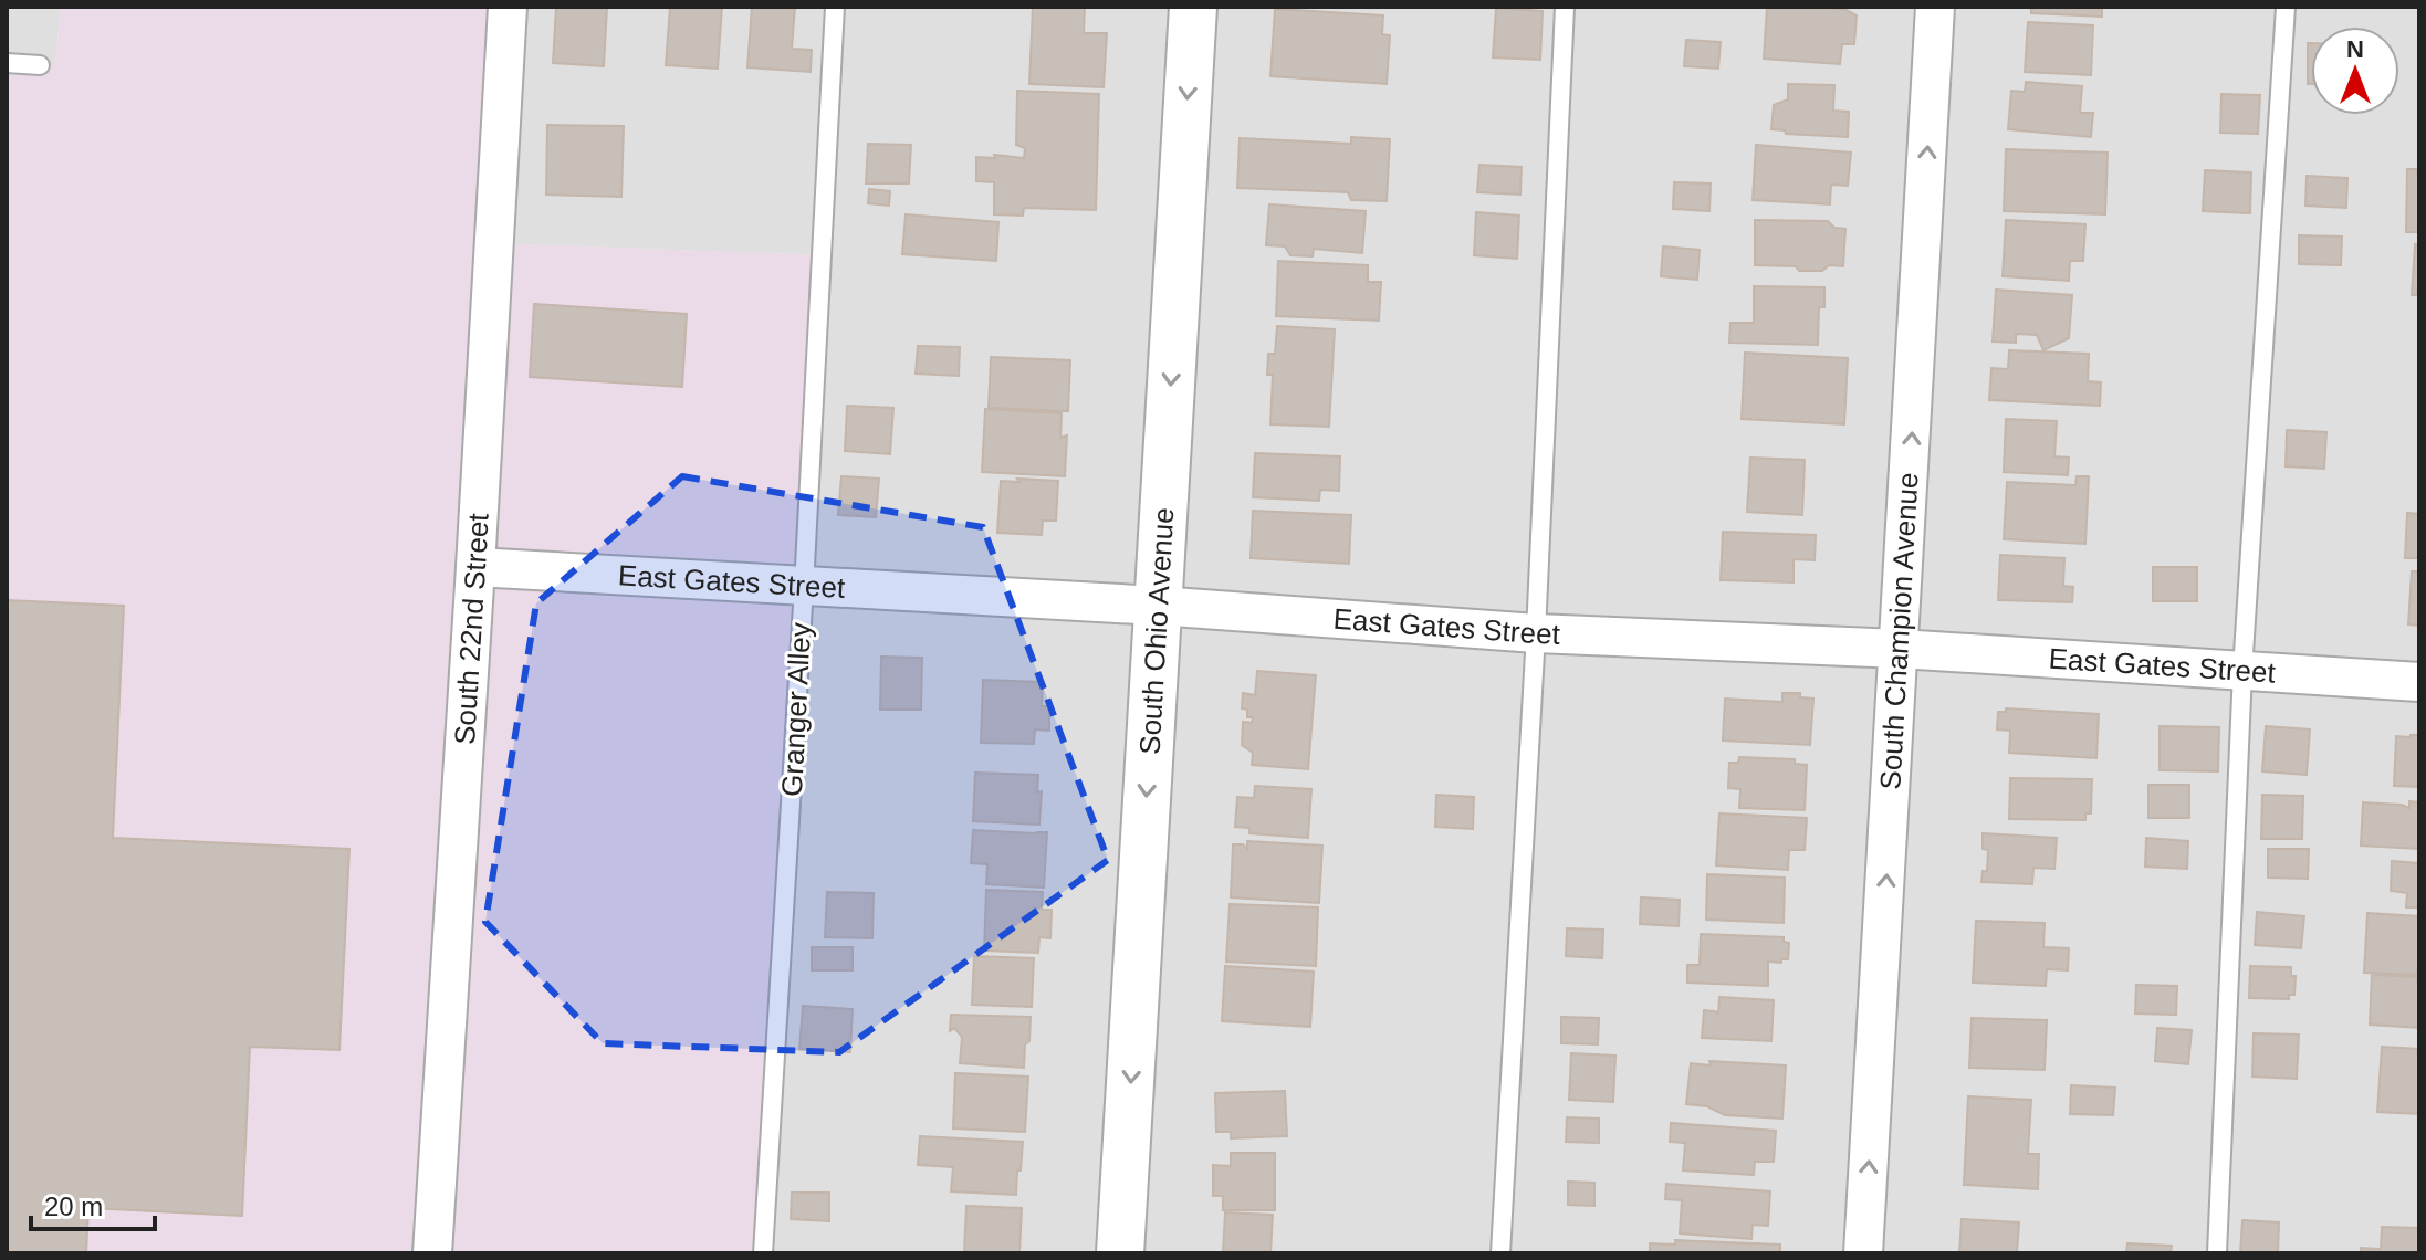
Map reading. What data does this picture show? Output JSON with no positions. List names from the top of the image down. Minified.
{"streets":{"street":["East Gates Street","South 22nd Street","South Ohio Avenue","South Champion Avenue"],"lane":["Granger Alley"]},"crossings":[["East Gates Street","South 22nd Street"],["East Gates Street","South Ohio Avenue"],["East Gates Street","South Champion Avenue"],["East Gates Street","Granger Alley"]],"one_way":["South Ohio Avenue","South Champion Avenue"],"scale_bar":"20 m","north":"top"}
